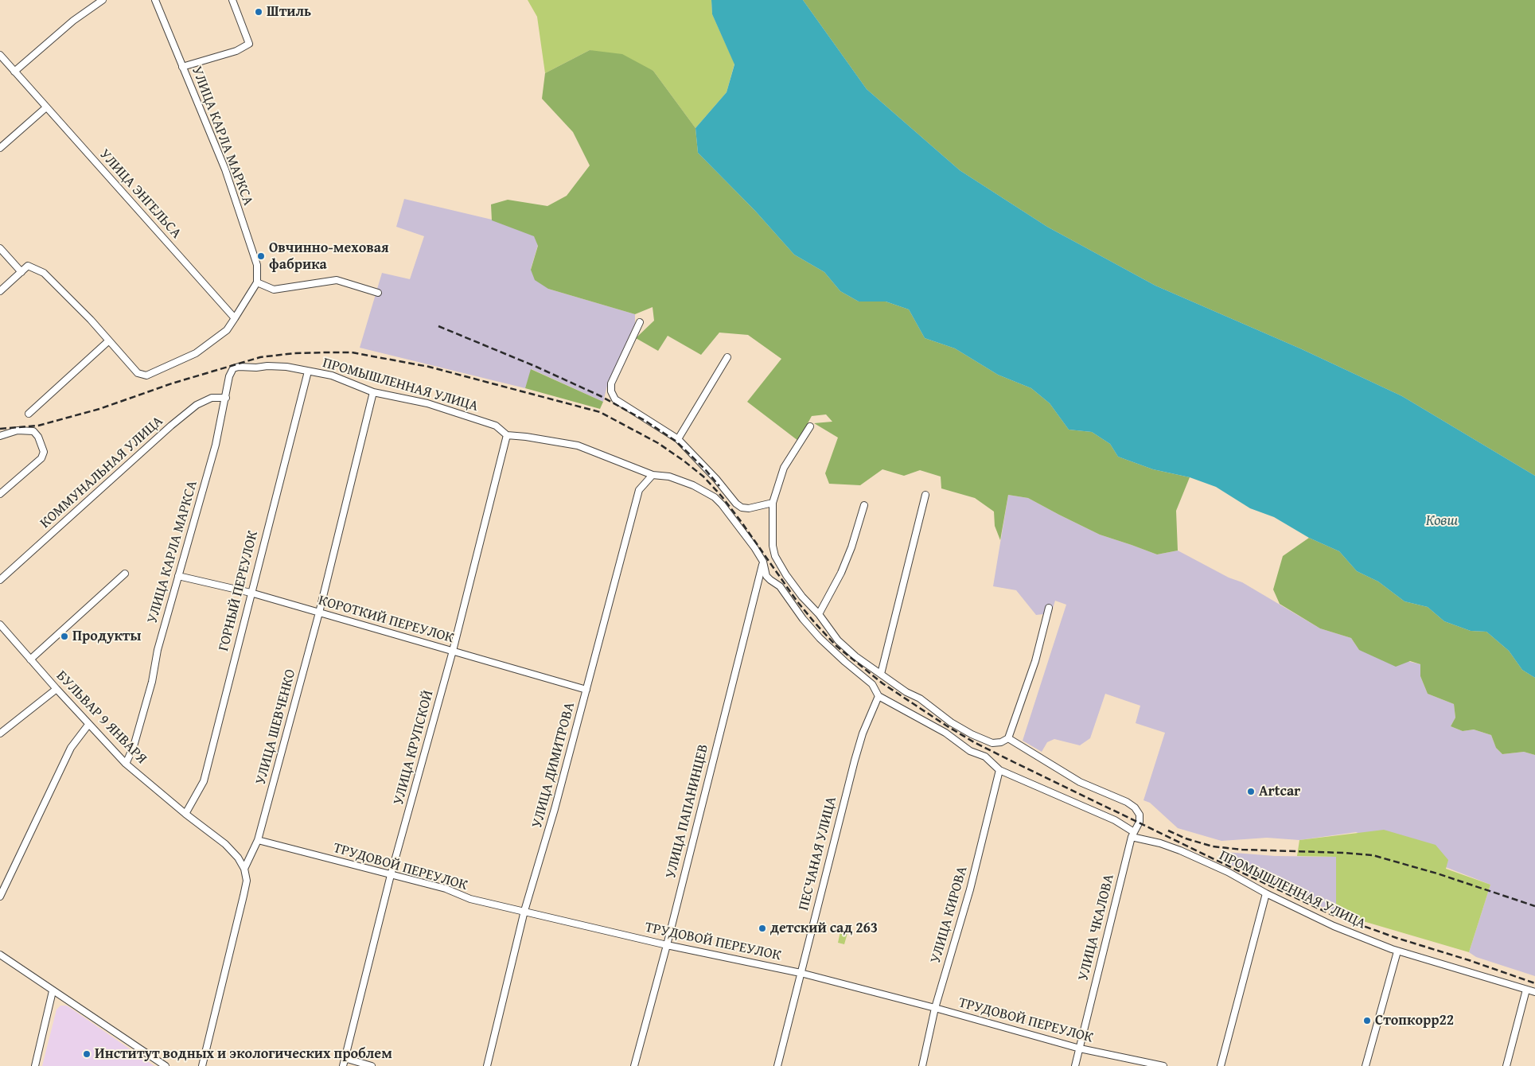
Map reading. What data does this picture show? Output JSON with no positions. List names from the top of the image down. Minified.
{"streets":{"street":["УЛИЦА КАРЛА МАРКСА","УЛИЦА ЭНГЕЛЬСА","ПРОМЫШЛЕННАЯ УЛИЦА","КОММУНАЛЬНАЯ УЛИЦА","ГОРНЫЙ ПЕРЕУЛОК","КОРОТКИЙ ПЕРЕУЛОК","БУЛЬВАР 9 ЯНВАРЯ","УЛИЦА ШЕВЧЕНКО","УЛИЦА КРУПСКОЙ","УЛИЦА ДИМИТРОВА","УЛИЦА ПАПАНИНЦЕВ","ПЕСЧАНАЯ УЛИЦА","ТРУДОВОЙ ПЕРЕУЛОК","УЛИЦА КИРОВА","УЛИЦА ЧКАЛОВА"]},"crossings":[["УЛИЦА КАРЛА МАРКСА","ПРОМЫШЛЕННАЯ УЛИЦА"],["УЛИЦА КАРЛА МАРКСА","КОММУНАЛЬНАЯ УЛИЦА"],["УЛИЦА КАРЛА МАРКСА","КОРОТКИЙ ПЕРЕУЛОК"],["УЛИЦА КАРЛА МАРКСА","БУЛЬВАР 9 ЯНВАРЯ"],["ПРОМЫШЛЕННАЯ УЛИЦА","ГОРНЫЙ ПЕРЕУЛОК"],["ПРОМЫШЛЕННАЯ УЛИЦА","УЛИЦА ШЕВЧЕНКО"],["ПРОМЫШЛЕННАЯ УЛИЦА","УЛИЦА КРУПСКОЙ"],["ПРОМЫШЛЕННАЯ УЛИЦА","УЛИЦА ДИМИТРОВА"],["ПРОМЫШЛЕННАЯ УЛИЦА","УЛИЦА ПАПАНИНЦЕВ"],["ПРОМЫШЛЕННАЯ УЛИЦА","ПЕСЧАНАЯ УЛИЦА"],["ПРОМЫШЛЕННАЯ УЛИЦА","УЛИЦА КИРОВА"],["ПРОМЫШЛЕННАЯ УЛИЦА","УЛИЦА ЧКАЛОВА"],["ГОРНЫЙ ПЕРЕУЛОК","КОРОТКИЙ ПЕРЕУЛОК"],["ГОРНЫЙ ПЕРЕУЛОК","БУЛЬВАР 9 ЯНВАРЯ"],["КОРОТКИЙ ПЕРЕУЛОК","УЛИЦА ШЕВЧЕНКО"],["КОРОТКИЙ ПЕРЕУЛОК","УЛИЦА КРУПСКОЙ"],["КОРОТКИЙ ПЕРЕУЛОК","УЛИЦА ДИМИТРОВА"],["БУЛЬВАР 9 ЯНВАРЯ","УЛИЦА ШЕВЧЕНКО"],["УЛИЦА ШЕВЧЕНКО","ТРУДОВОЙ ПЕРЕУЛОК"],["УЛИЦА КРУПСКОЙ","ТРУДОВОЙ ПЕРЕУЛОК"],["УЛИЦА ДИМИТРОВА","ТРУДОВОЙ ПЕРЕУЛОК"],["УЛИЦА ПАПАНИНЦЕВ","ТРУДОВОЙ ПЕРЕУЛОК"],["ПЕСЧАНАЯ УЛИЦА","ТРУДОВОЙ ПЕРЕУЛОК"],["ТРУДОВОЙ ПЕРЕУЛОК","УЛИЦА КИРОВА"],["ТРУДОВОЙ ПЕРЕУЛОК","УЛИЦА ЧКАЛОВА"]],"water":["Ковш"],"places":["Штиль","Овчинно-меховая фабрика","Продукты","Artcar","детский сад 263","Стопкорр22","Институт водных и экологических проблем"]}
